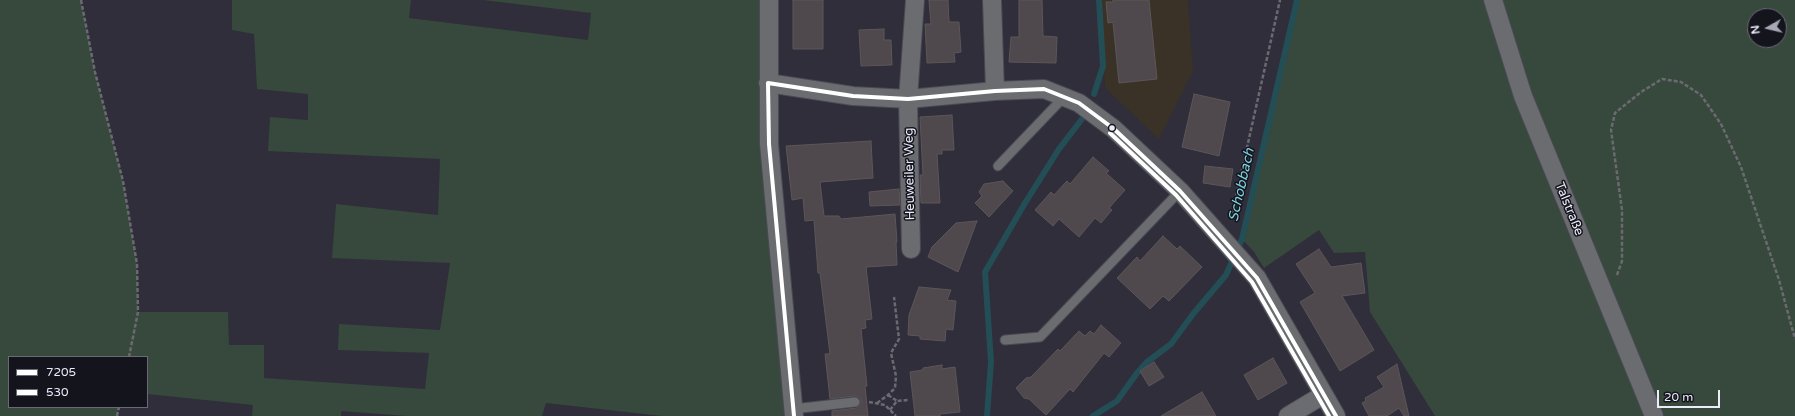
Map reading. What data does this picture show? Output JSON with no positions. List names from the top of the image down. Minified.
{"streets":{"street":["Heuweiler Weg","Talstraße"]},"water":["Schobbach"],"lines":["transit line 7205","transit line 530"],"legend":["7205","530"],"scale_bar":"20 m","north":"left"}
